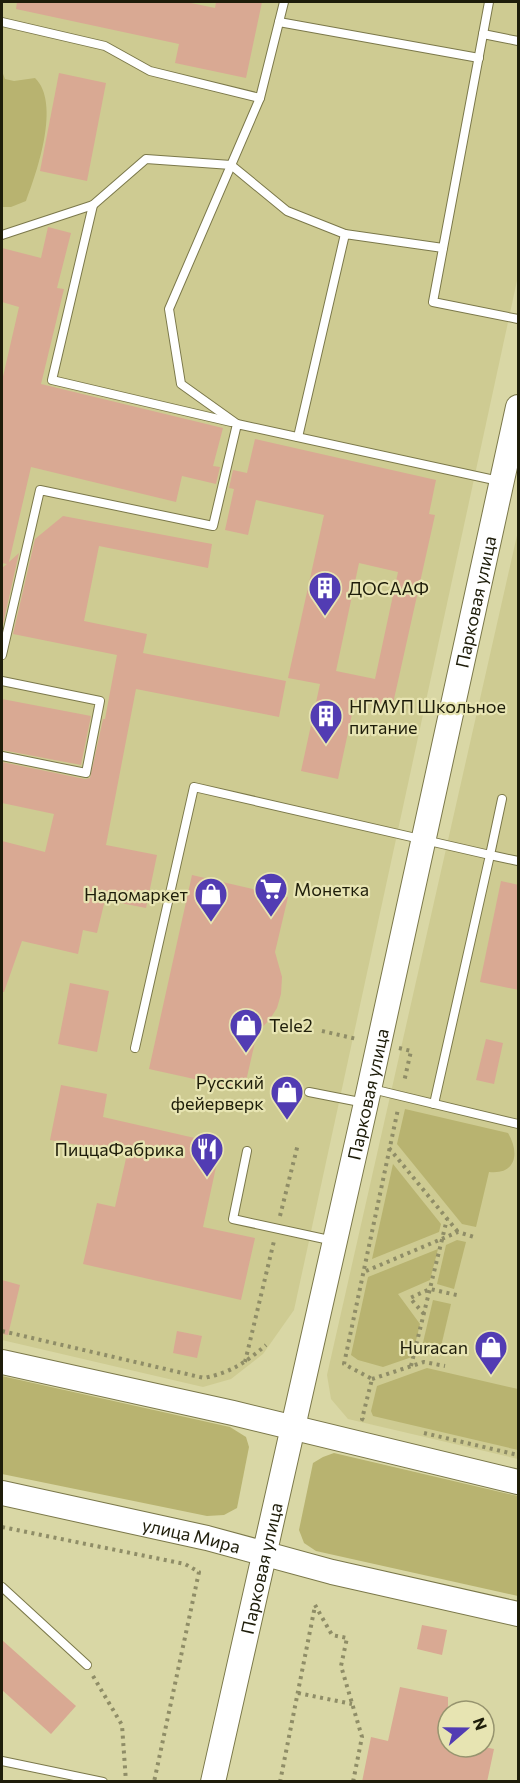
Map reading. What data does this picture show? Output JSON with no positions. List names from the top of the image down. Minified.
{"streets":{"main road":["Парковая улица","улица Мира"]},"crossings":[["Парковая улица","улица Мира"]],"places":{"building":["ДОСААФ","НГМУП Школьное питание"],"supermarket":["Монетка"],"shop":["Надомаркет","Tele2","Русский фейерверк","Huracan"],"restaurant":["ПиццаФабрика"]},"north":"right"}
